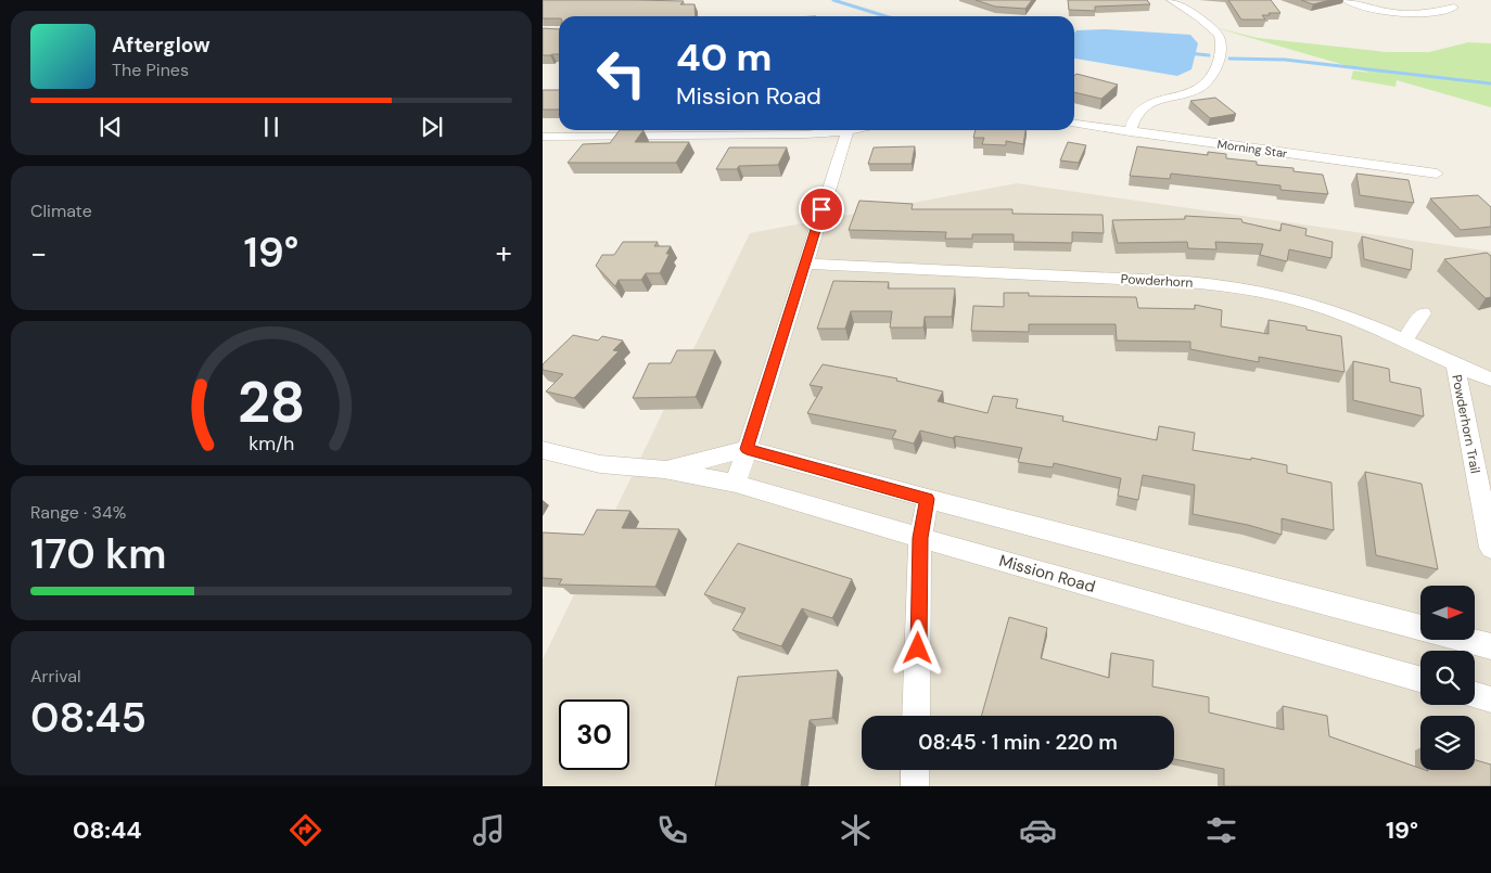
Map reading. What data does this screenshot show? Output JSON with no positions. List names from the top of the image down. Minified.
{"streets":{"street":["Morning Star","Powderhorn","Powderhorn Trail","Mission Road"]},"crossings":[["Powderhorn","Powderhorn Trail"]],"north":"right","page":{"turn":["40 m","Mission Road"],"song":["Afterglow","The Pines"],"tile":["Climate",["Range · 34%","170 km"],["Arrival","08:45"]],"heat":["−","19°","+"],"limit":"30","trip":"08:45 · 1 min · 220 m","tabs":["08:44","19°"],"gauge":["28","km/h"]}}
